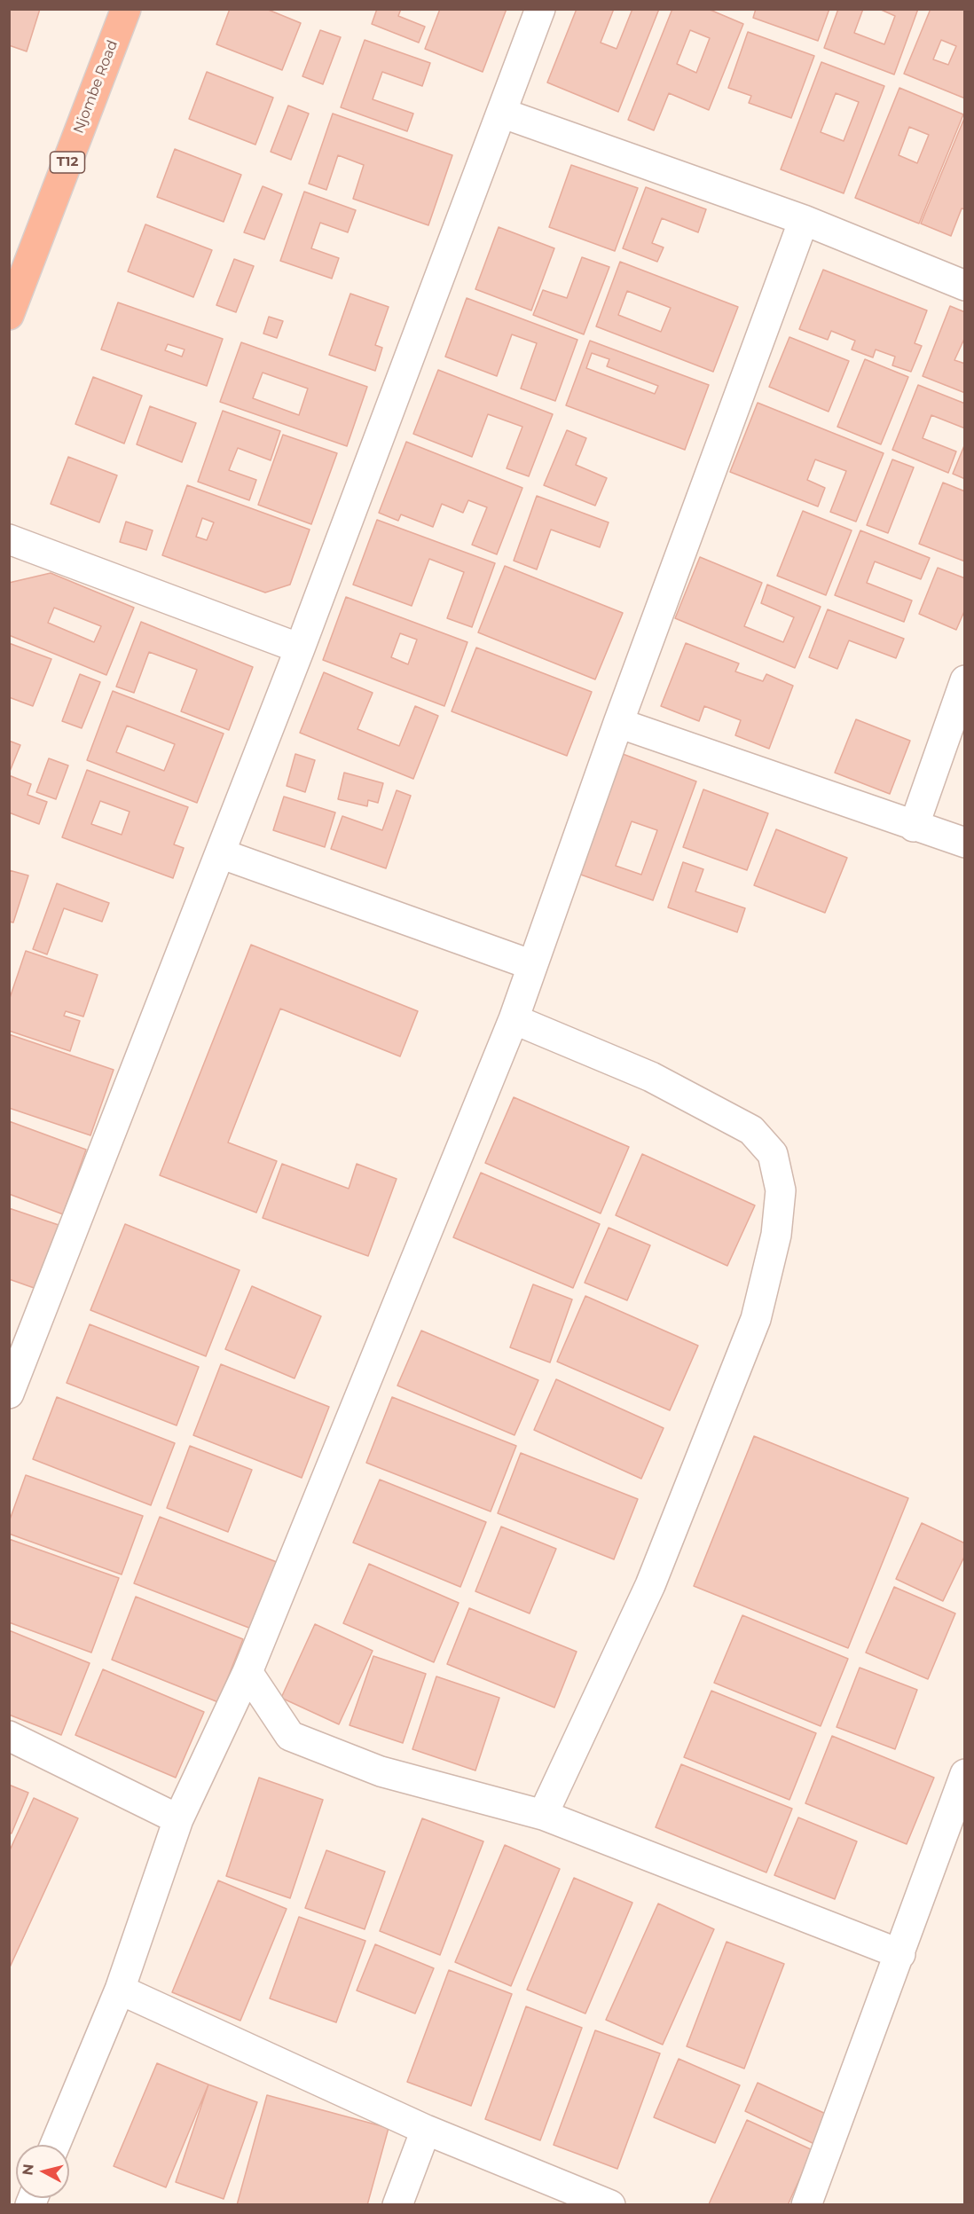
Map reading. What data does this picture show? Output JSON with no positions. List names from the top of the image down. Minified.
{"streets":{"highway":["Njombe Road","T12"]},"north":"left"}
